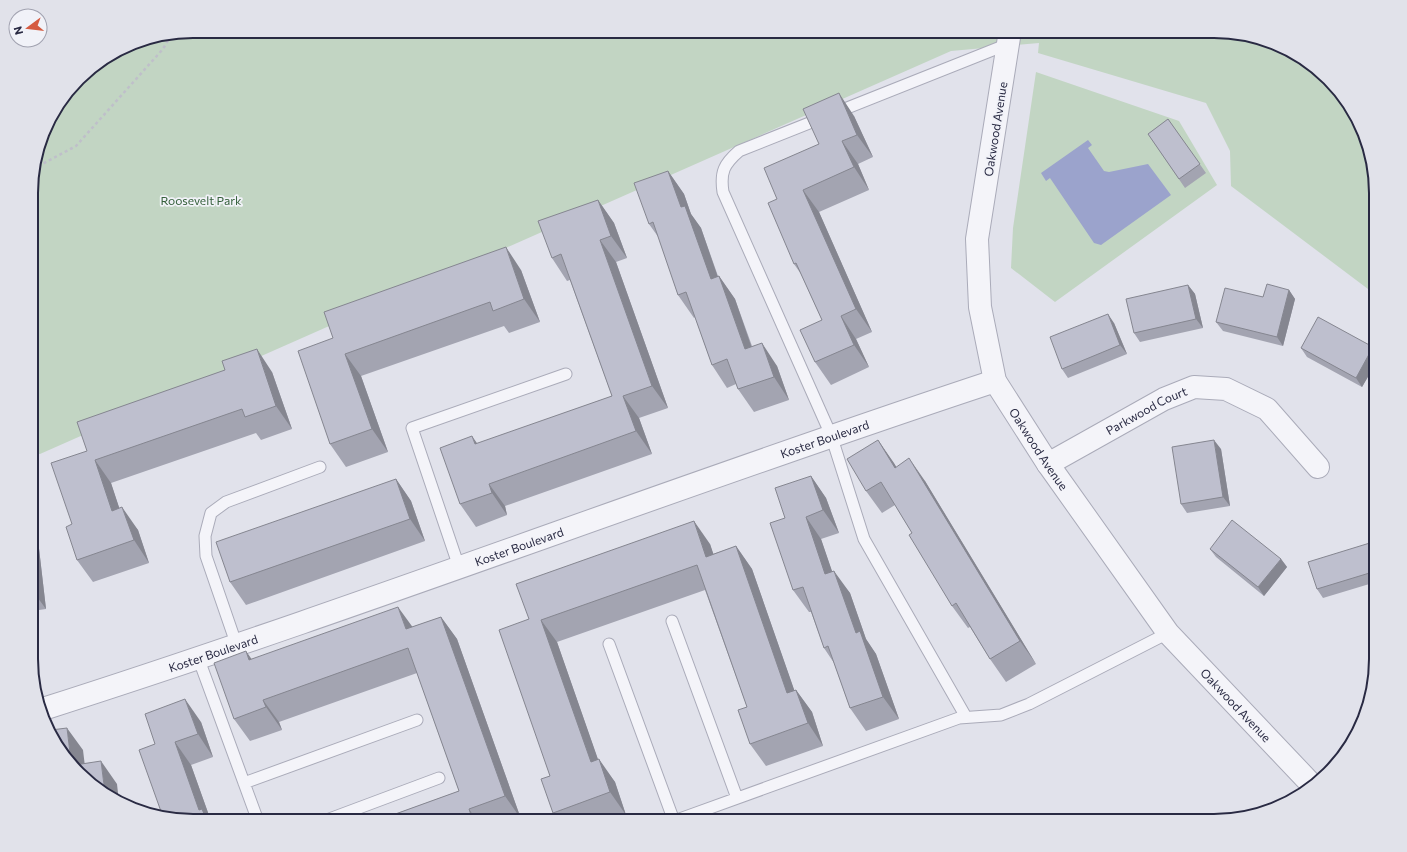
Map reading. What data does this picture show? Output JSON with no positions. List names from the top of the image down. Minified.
{"streets":{"street":["Oakwood Avenue","Parkwood Court","Koster Boulevard"]},"crossings":[["Oakwood Avenue","Parkwood Court"],["Oakwood Avenue","Koster Boulevard"]],"parks":["Roosevelt Park"],"north":"left"}
